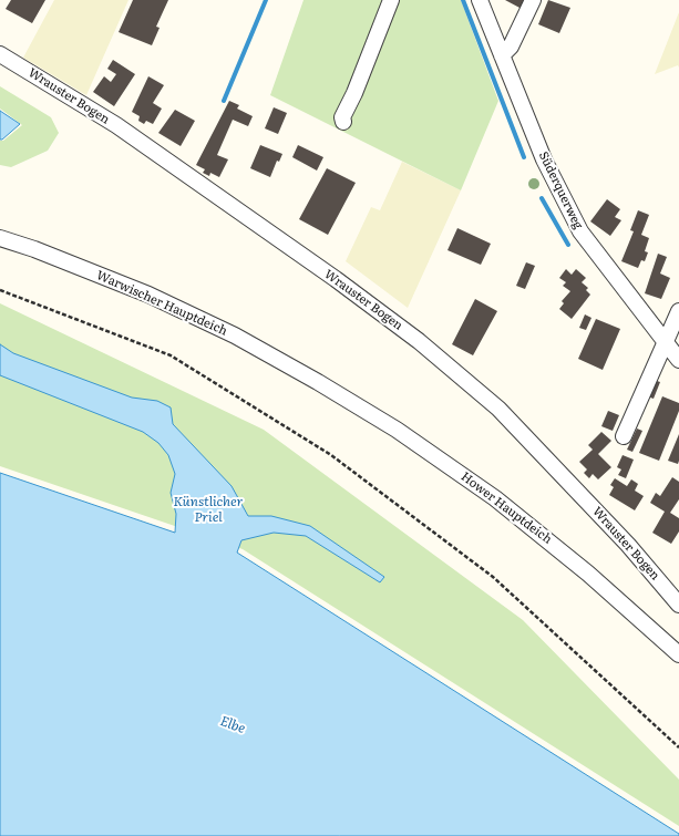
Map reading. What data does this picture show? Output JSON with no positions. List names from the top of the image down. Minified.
{"streets":{"street":["Wrauster Bogen","Süderquerweg","Warwischer Hauptdeich","Hower Hauptdeich"]},"crossings":[["Warwischer Hauptdeich","Hower Hauptdeich"]],"water":["Künstlicher Priel","Elbe"]}
